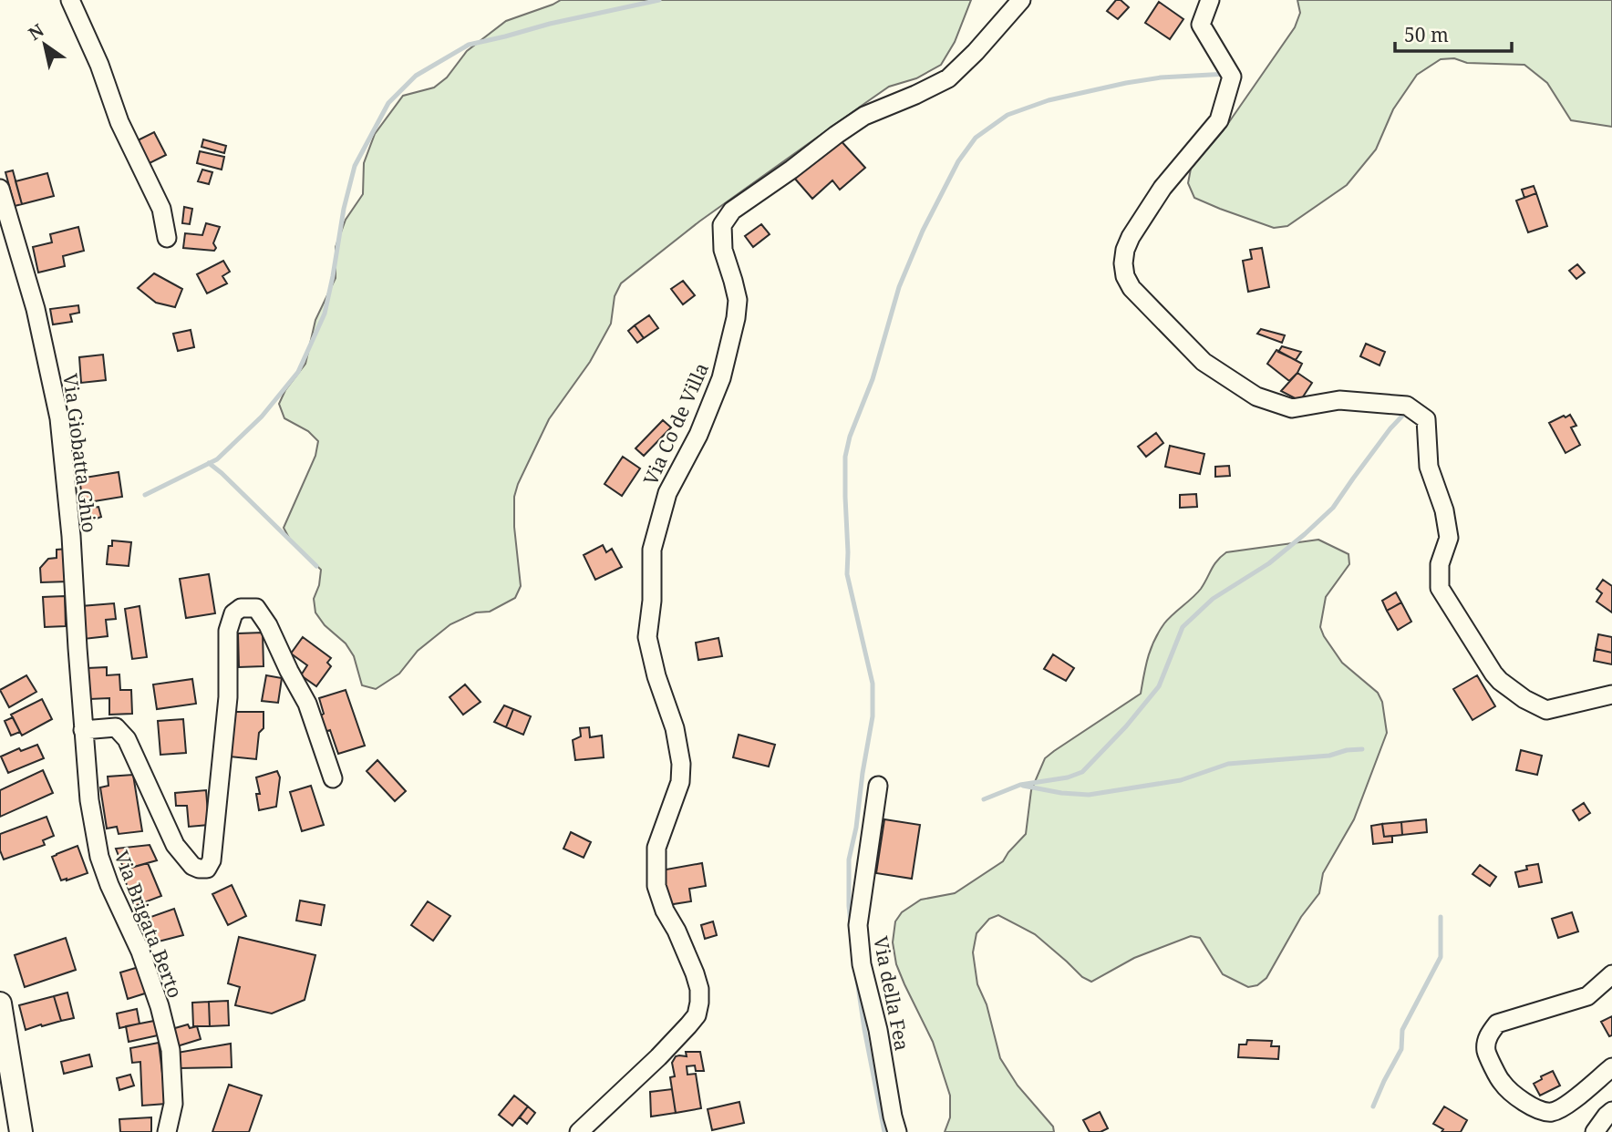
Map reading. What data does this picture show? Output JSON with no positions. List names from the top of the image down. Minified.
{"streets":{"street":["Via Co de Villa","Via Giobatta Ghio","Via Brigata Berto","Via della Fea"]},"crossings":[["Via Giobatta Ghio","Via Brigata Berto"]],"scale_bar":"50 m","north":"top left"}
